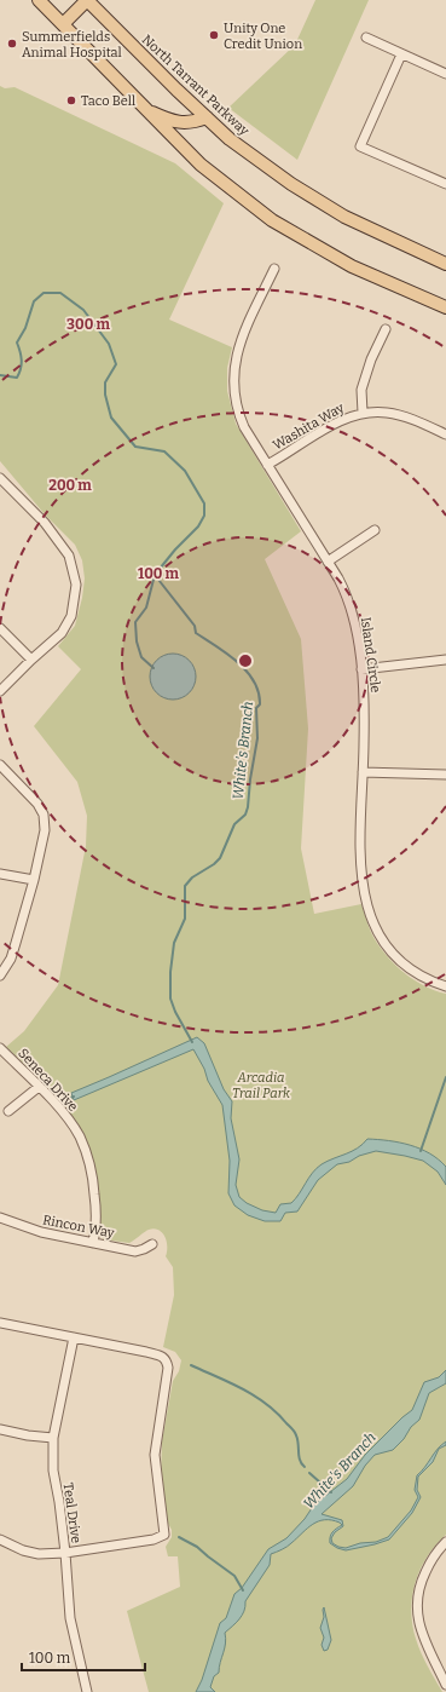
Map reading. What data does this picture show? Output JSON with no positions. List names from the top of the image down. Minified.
{"streets":{"main road":["North Tarrant Parkway"],"street":["Washita Way","Island Circle","Seneca Drive","Rincon Way","Teal Drive"]},"crossings":[["Washita Way","Island Circle"],["Seneca Drive","Rincon Way"]],"water":["White's Branch"],"parks":["Arcadia Trail Park"],"places":["Unity One Credit Union","Summerfields Animal Hospital","Taco Bell"],"scale_bar":"100 m","rings":["300 m","200 m","100 m"]}
